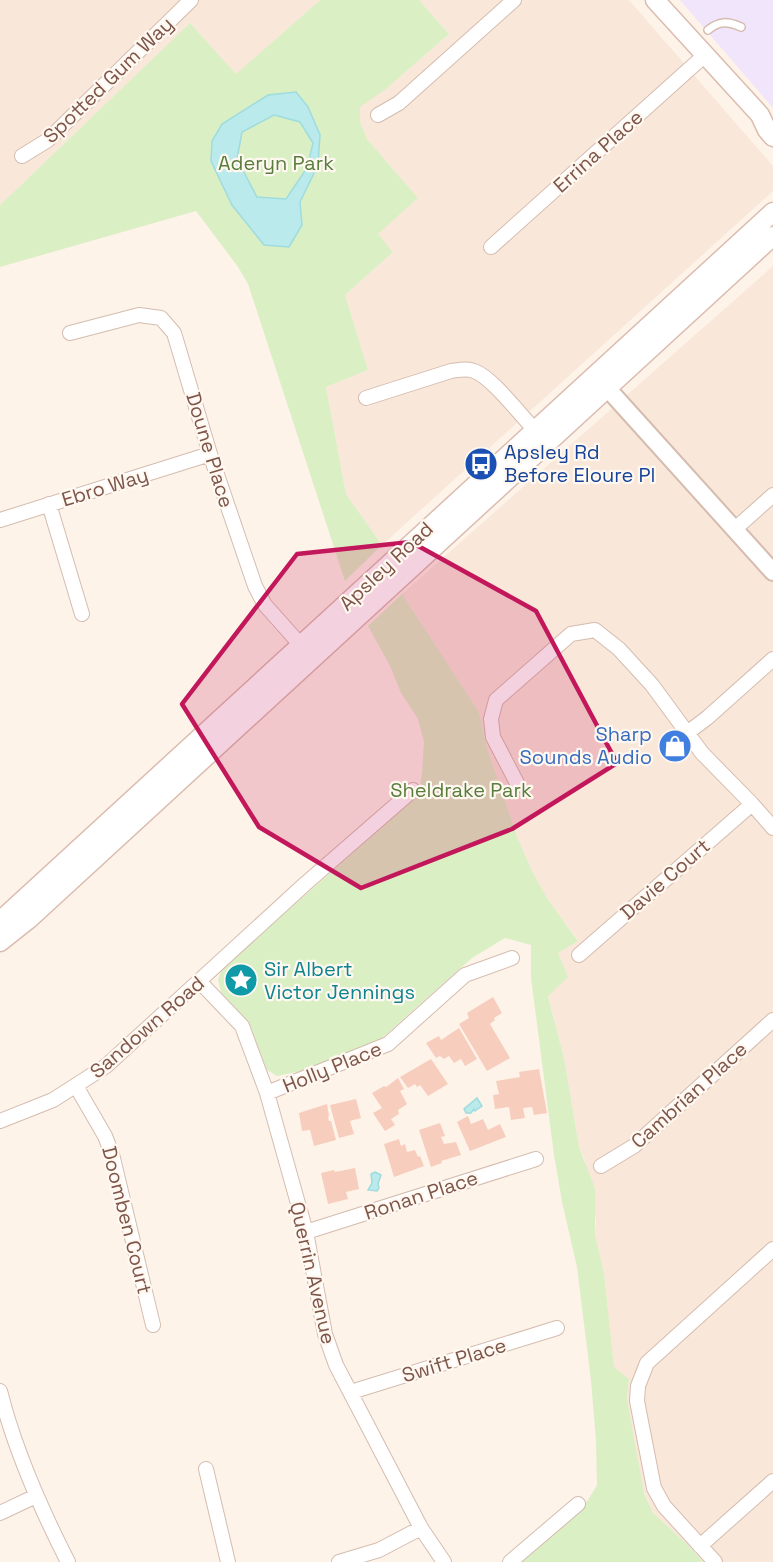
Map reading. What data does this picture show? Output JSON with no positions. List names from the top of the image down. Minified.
{"streets":{"main road":["Apsley Road"],"street":["Spotted Gum Way","Errina Place","Doune Place","Ebro Way","Davie Court","Sandown Road","Holly Place","Cambrian Place","Ronan Place","Doomben Court","Querrin Avenue","Swift Place"]},"crossings":[["Doune Place","Ebro Way"],["Doune Place","Apsley Road"],["Sandown Road","Doomben Court"],["Sandown Road","Querrin Avenue"],["Holly Place","Querrin Avenue"],["Ronan Place","Querrin Avenue"],["Querrin Avenue","Swift Place"]],"parks":["Aderyn Park","Sheldrake Park"],"places":{"bus stop":["Apsley Rd Before Eloure Pl"],"shop":["Sharp Sounds Audio"],"place":["Sir Albert Victor Jennings"]}}
